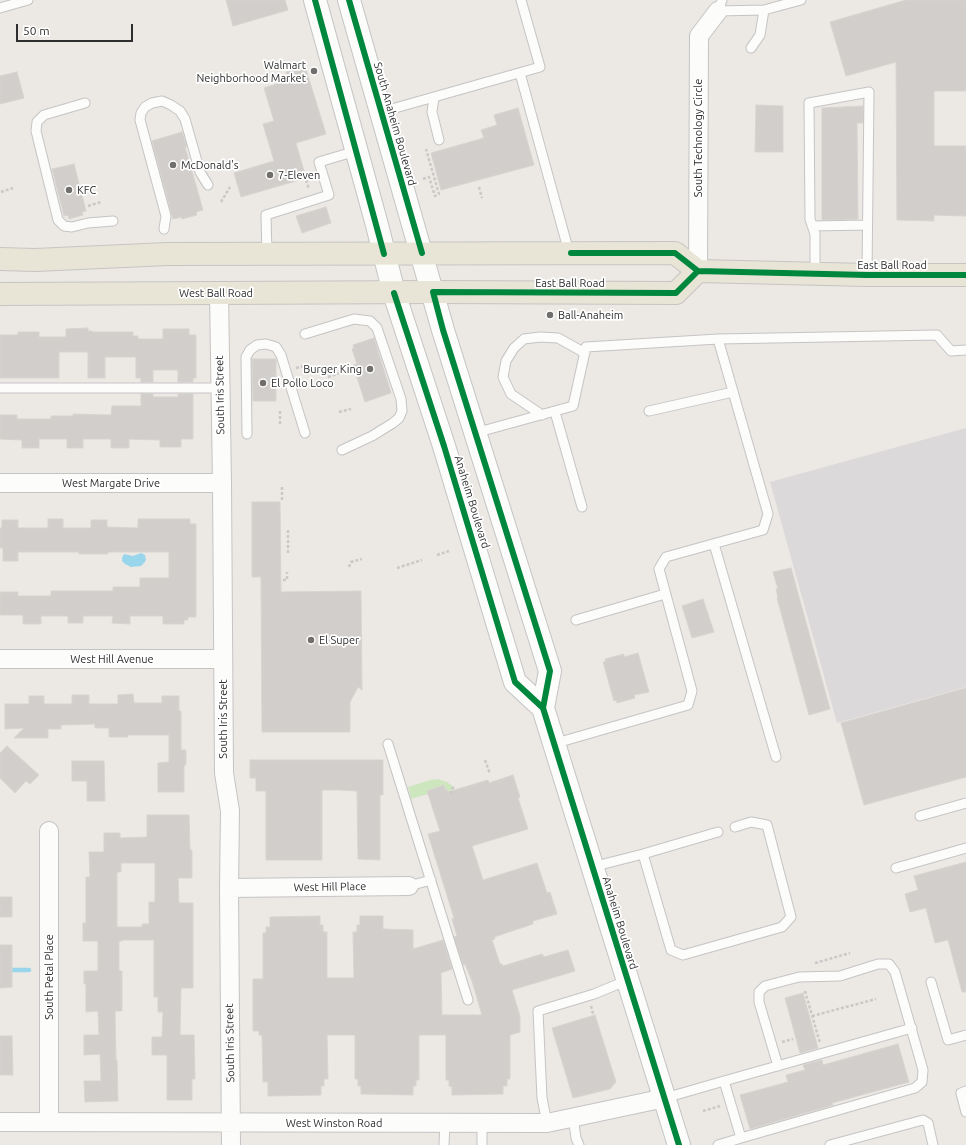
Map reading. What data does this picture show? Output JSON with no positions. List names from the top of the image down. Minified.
{"streets":{"main road":["South Anaheim Boulevard","East Ball Road","West Ball Road","Anaheim Boulevard"],"street":["South Technology Circle","South Iris Street","West Margate Drive","West Hill Avenue","West Hill Place","South Petal Place","West Winston Road"]},"crossings":[["South Anaheim Boulevard","East Ball Road"],["South Anaheim Boulevard","West Ball Road"],["South Anaheim Boulevard","Anaheim Boulevard"],["South Technology Circle","East Ball Road"],["East Ball Road","West Ball Road"],["East Ball Road","Anaheim Boulevard"],["West Ball Road","South Iris Street"],["West Ball Road","Anaheim Boulevard"],["South Iris Street","West Margate Drive"],["South Iris Street","West Hill Avenue"],["South Iris Street","West Hill Place"],["South Iris Street","West Winston Road"],["Anaheim Boulevard","West Winston Road"],["South Petal Place","West Winston Road"]],"places":["Walmart Neighborhood Market","McDonald's","7-Eleven","KFC","Ball-Anaheim","Burger King","El Pollo Loco","El Super"],"scale_bar":"50 m"}
